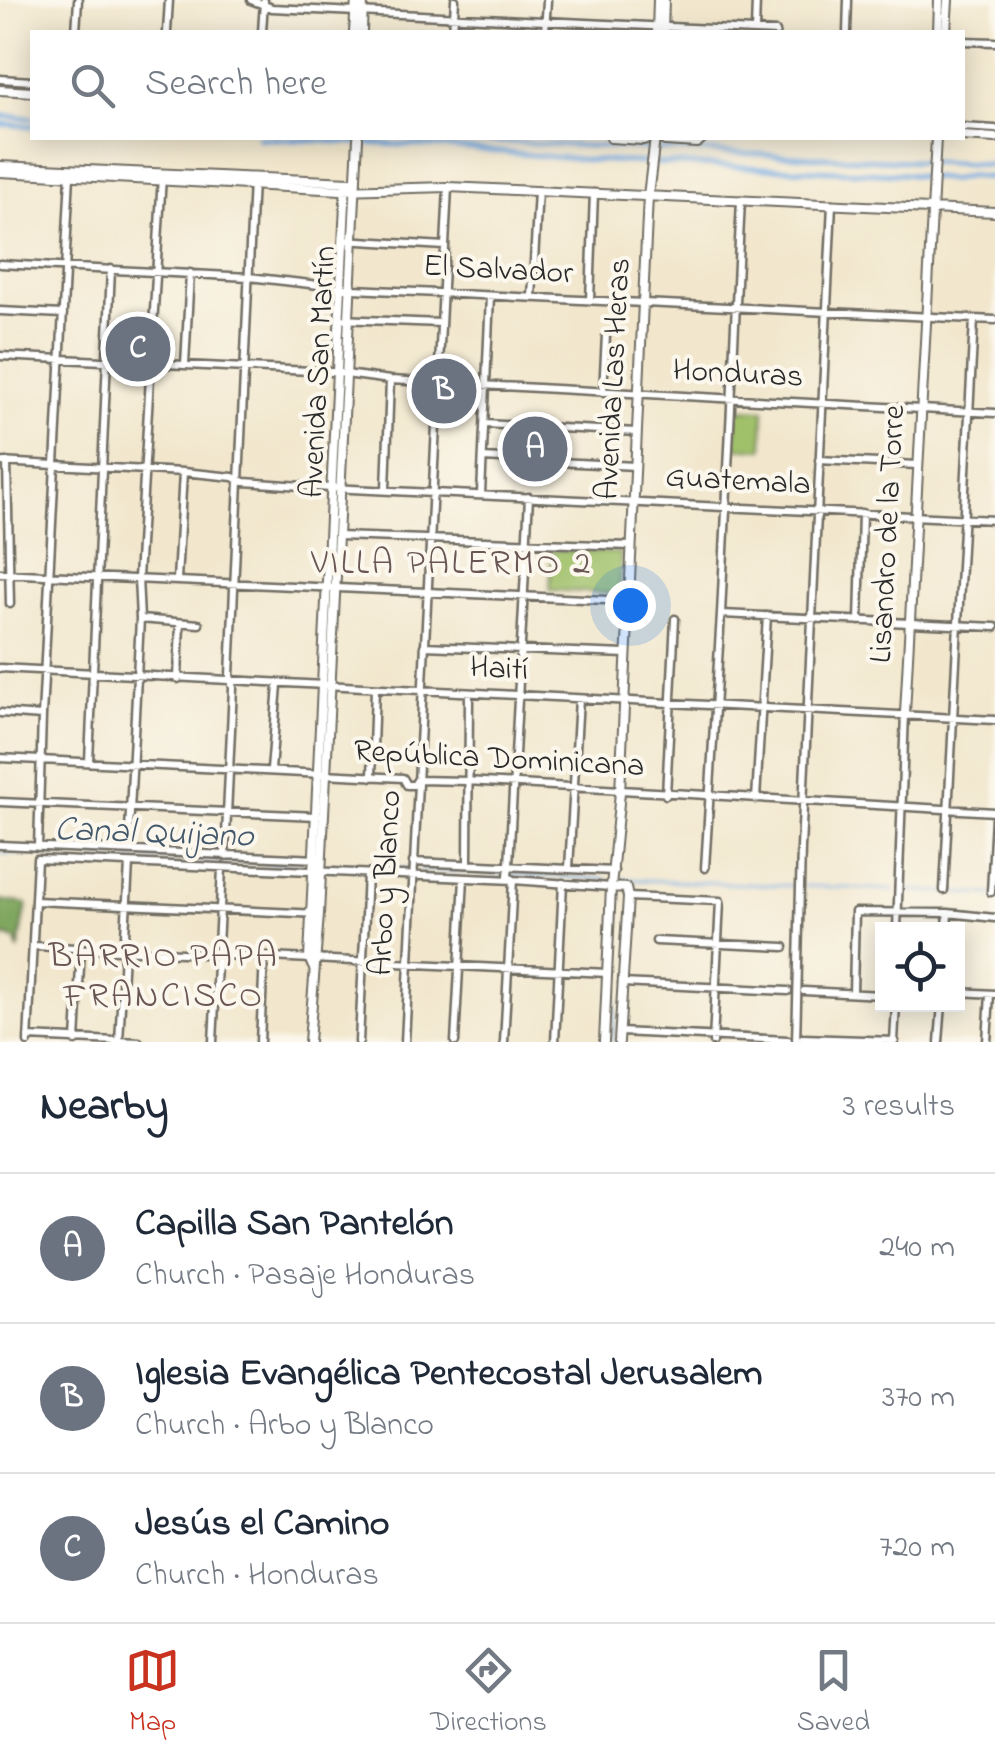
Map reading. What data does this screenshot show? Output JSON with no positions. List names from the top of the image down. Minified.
{"streets":{"main road":["Avenida San Martín","Avenida Las Heras","Lisandro de la Torre"],"street":["El Salvador","Honduras","Guatemala","Haití","República Dominicana","Arbo y Blanco"]},"crossings":[["El Salvador","Avenida San Martín"],["El Salvador","Avenida Las Heras"],["El Salvador","Lisandro de la Torre"],["El Salvador","Arbo y Blanco"],["Avenida San Martín","Honduras"],["Avenida San Martín","Guatemala"],["Avenida San Martín","Haití"],["Avenida San Martín","República Dominicana"],["Honduras","Avenida Las Heras"],["Honduras","Lisandro de la Torre"],["Honduras","Arbo y Blanco"],["Avenida Las Heras","Guatemala"],["Avenida Las Heras","Haití"],["Avenida Las Heras","República Dominicana"],["Guatemala","Lisandro de la Torre"],["Guatemala","Arbo y Blanco"],["Lisandro de la Torre","Haití"],["Lisandro de la Torre","República Dominicana"],["Haití","Arbo y Blanco"],["República Dominicana","Arbo y Blanco"]],"districts":["VILLA PALERMO 2","BARRIO PAPA FRANCISCO"],"water":["Canal Quijano"],"page":{"search":"Search here","pins":["C","B","A"],"heading":["Nearby","3 results"],"list":[{"mark":"A","name":"Capilla San Pantelón","note":"Church · Pasaje Honduras","value":"240 m"},{"mark":"B","name":"Iglesia Evangélica Pentecostal Jerusalem","note":"Church · Arbo y Blanco","value":"370 m"},{"mark":"C","name":"Jesús el Camino","note":"Church · Honduras","value":"720 m"}],"nav":["Map","Directions","Saved"]}}
